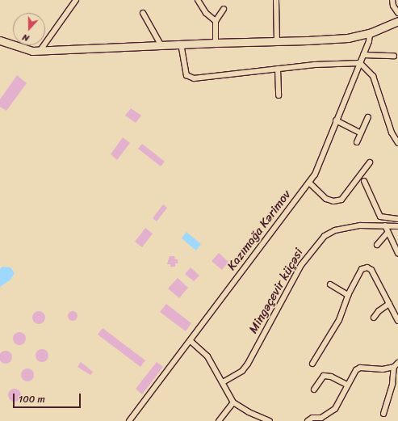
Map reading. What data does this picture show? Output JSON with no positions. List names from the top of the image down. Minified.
{"streets":{"street":["Kazımağa Kərimov","Mingəçevir küçəsi"]},"scale_bar":"100 m","north":"bottom"}
